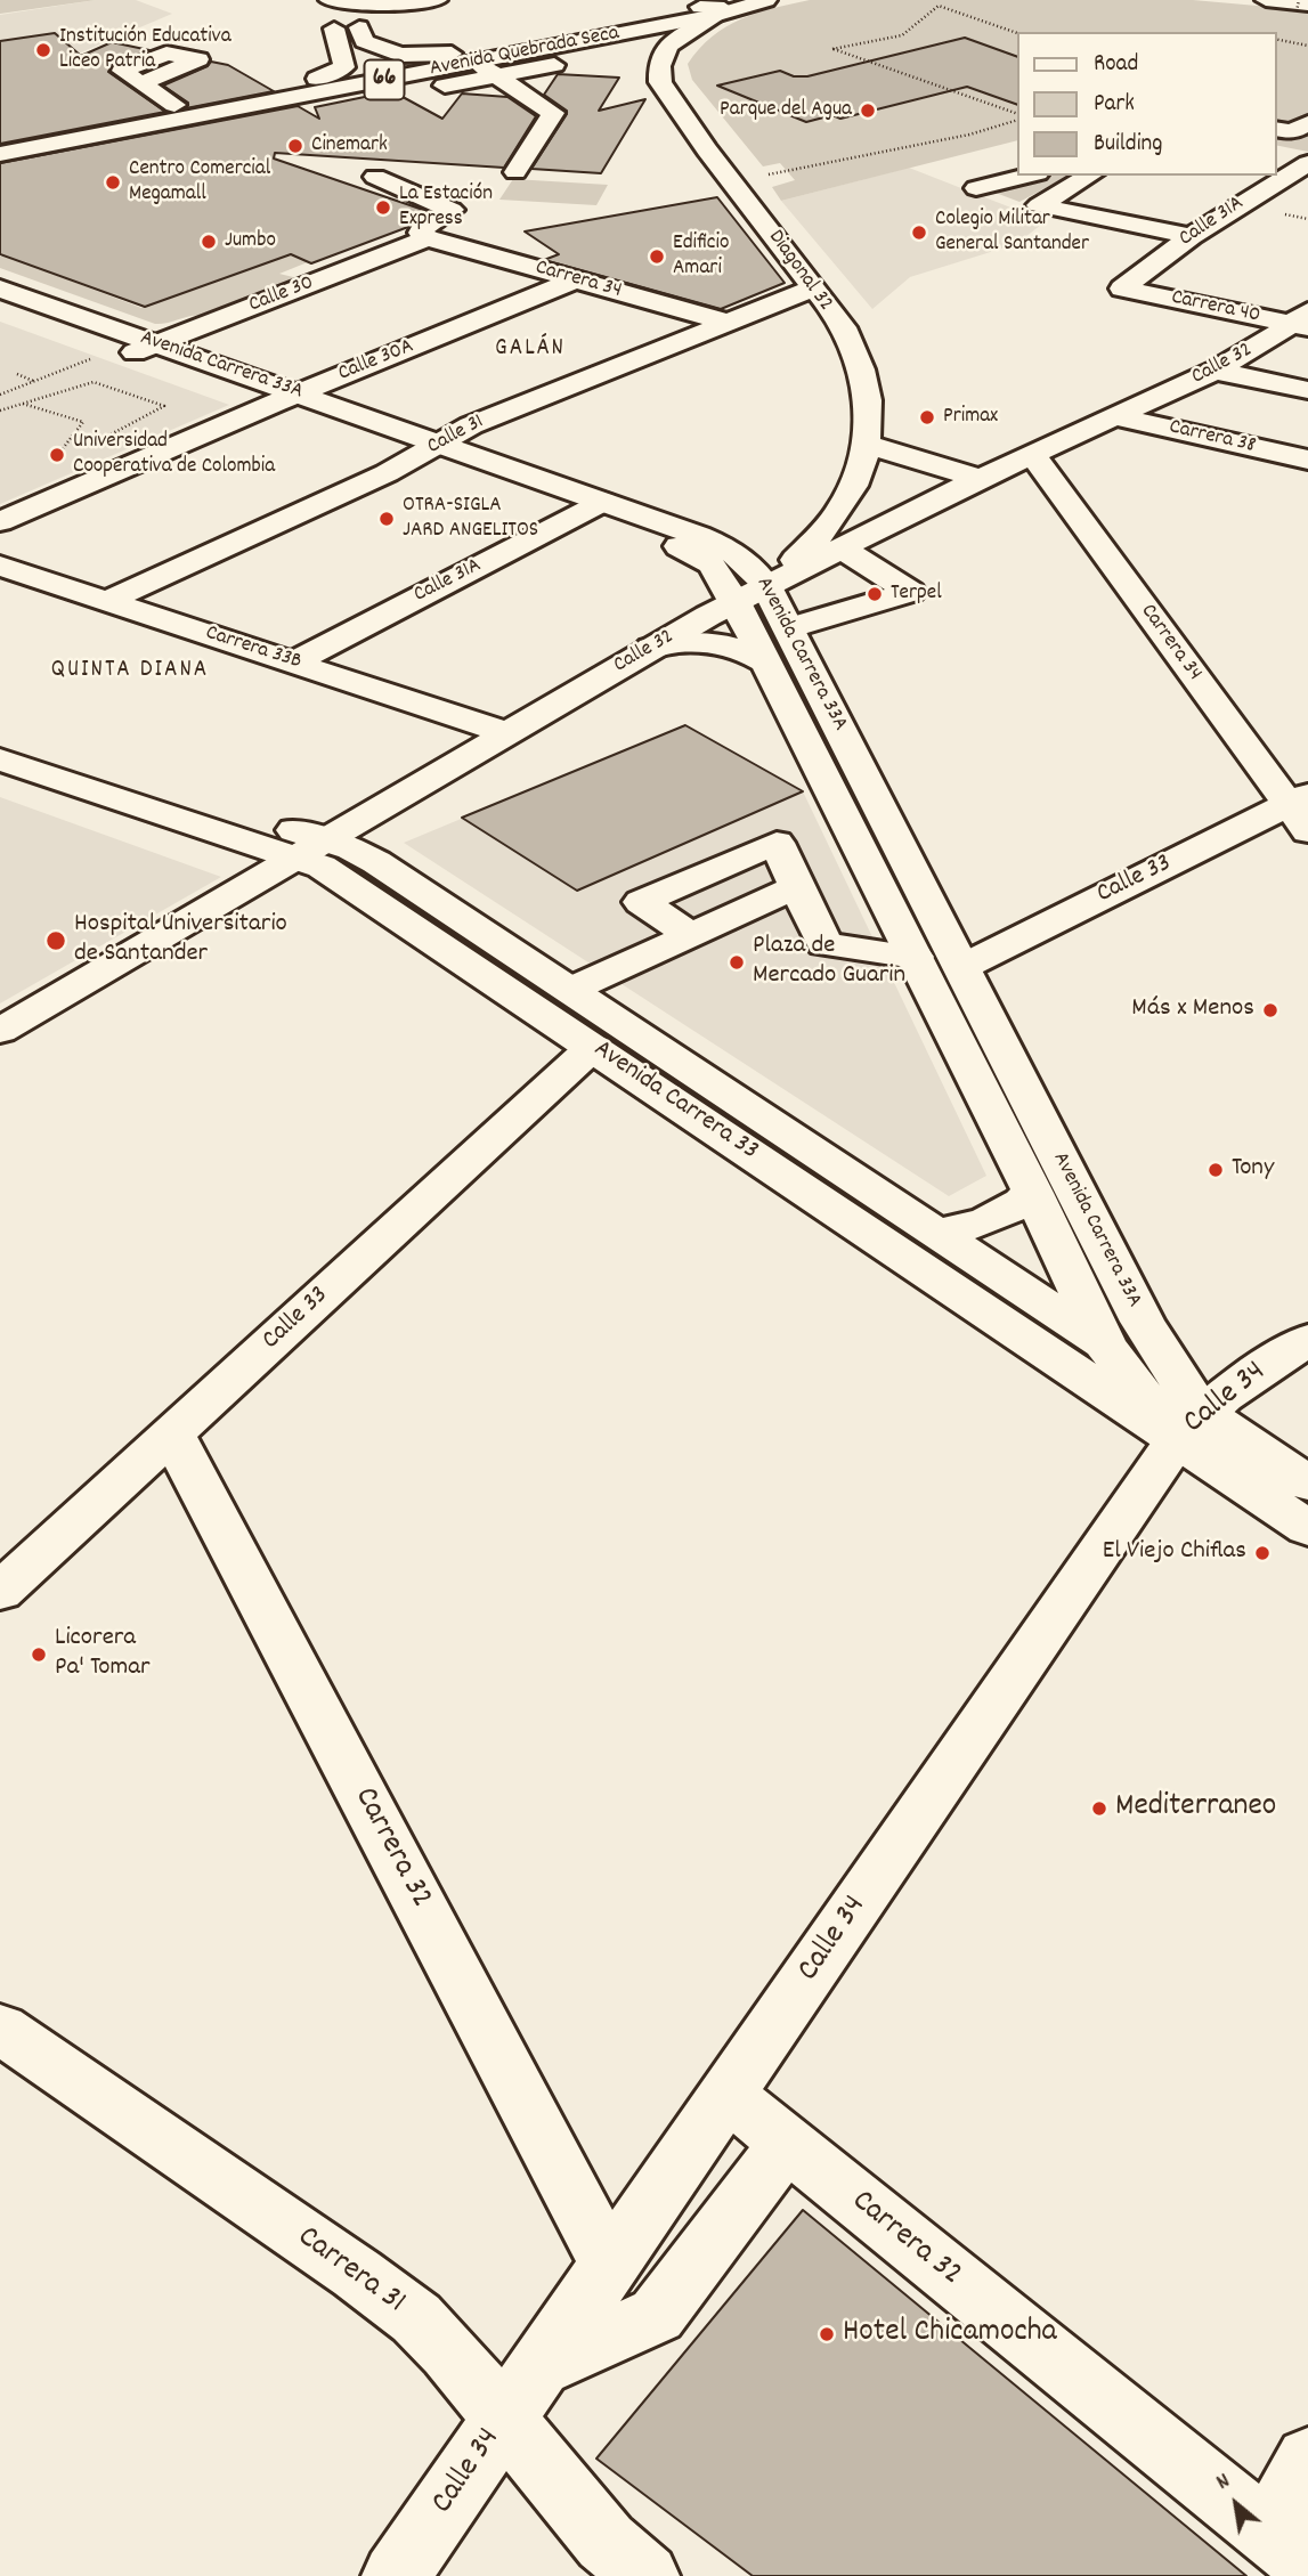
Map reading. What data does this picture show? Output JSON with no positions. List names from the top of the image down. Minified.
{"streets":{"main road":["Avenida Quebrada Seca","66","Calle 31A","Diagonal 32","Carrera 34","Calle 30","Carrera 40","Calle 30A","Calle 32","Avenida Carrera 33A","Calle 31","Carrera 38","Carrera 33B","Calle 33","Avenida Carrera 33","Calle 34","Carrera 32","Carrera 31"]},"crossings":[["Avenida Quebrada Seca","Diagonal 32"],["Calle 31A","Carrera 40"],["Calle 31A","Avenida Carrera 33A"],["Calle 31A","Carrera 33B"],["Diagonal 32","Calle 32"],["Diagonal 32","Avenida Carrera 33A"],["Diagonal 32","Calle 31"],["Carrera 34","Calle 30"],["Carrera 34","Calle 30A"],["Carrera 34","Calle 32"],["Carrera 34","Calle 31"],["Carrera 34","Calle 33"],["Calle 30","Avenida Carrera 33A"],["Carrera 40","Calle 32"],["Calle 30A","Avenida Carrera 33A"],["Calle 32","Avenida Carrera 33A"],["Calle 32","Carrera 38"],["Calle 32","Carrera 33B"],["Calle 32","Avenida Carrera 33"],["Avenida Carrera 33A","Calle 31"],["Avenida Carrera 33A","Calle 33"],["Avenida Carrera 33A","Avenida Carrera 33"],["Avenida Carrera 33A","Calle 34"],["Calle 31","Carrera 33B"],["Calle 33","Avenida Carrera 33"],["Calle 33","Carrera 32"],["Avenida Carrera 33","Calle 34"],["Calle 34","Carrera 32"],["Calle 34","Carrera 31"]],"districts":["GALÁN","QUINTA DIANA"],"places":["Institución Educativa Liceo Patria","Parque del Agua","Cinemark","Centro Comercial Megamall","La Estación Express","Colegio Militar General Santander","Jumbo","Edificio Amari","Primax","Universidad Cooperativa de Colombia","OTRA-SIGLA JARD ANGELITOS","Terpel","Hospital Universitario de Santander","Plaza de Mercado Guarin","Más x Menos","Tony","El Viejo Chiflas","Licorera Pa' Tomar","Mediterraneo","Hotel Chicamocha"],"legend":["Road","Park","Building"],"north":"top left"}
